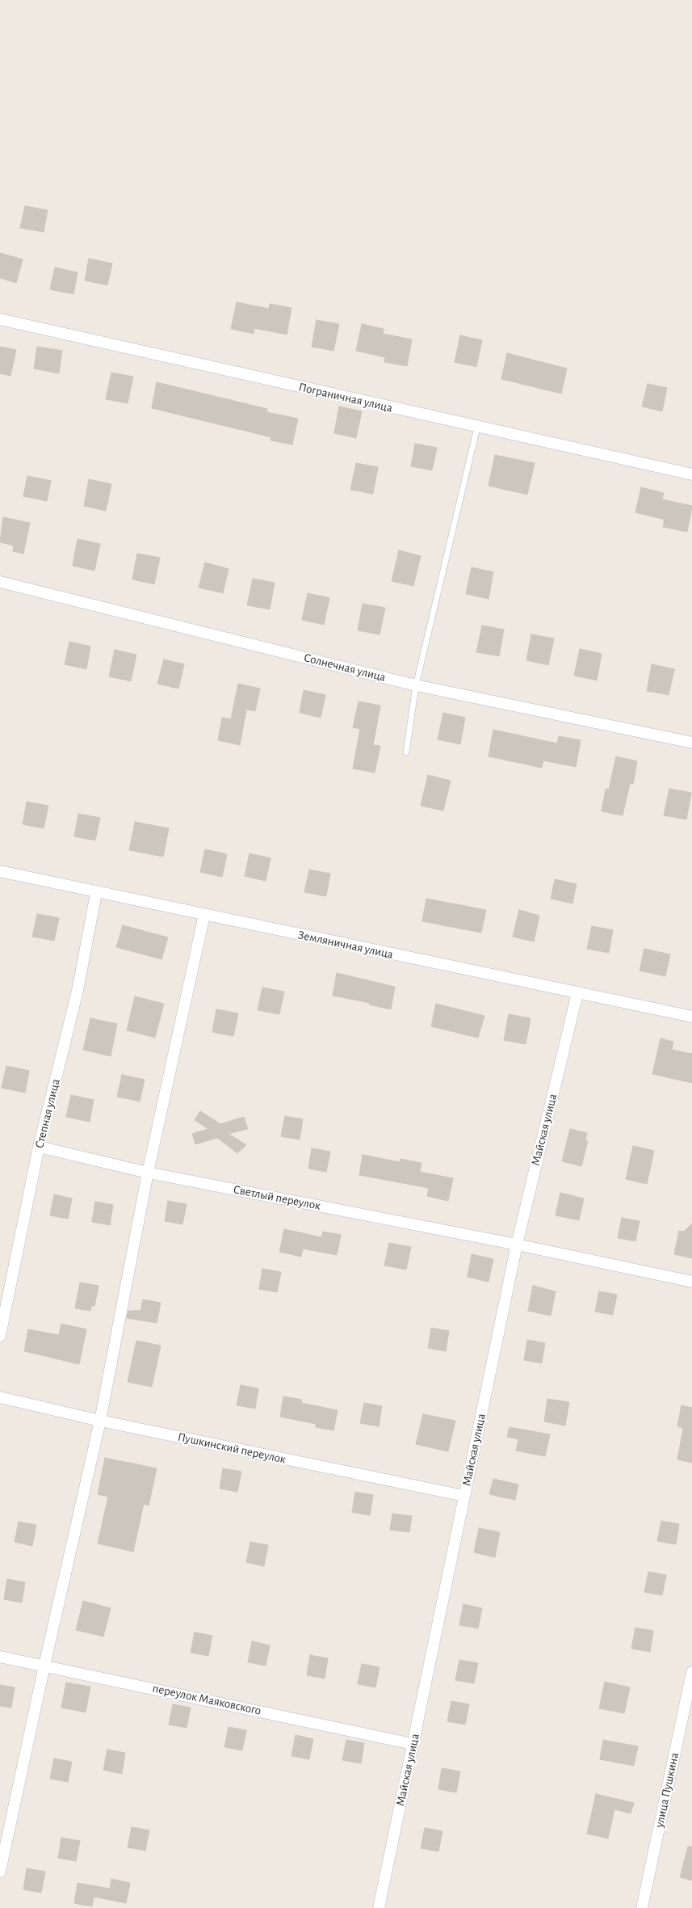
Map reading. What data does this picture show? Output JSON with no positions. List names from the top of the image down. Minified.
{"streets":{"street":["Пограничная улица","Солнечная улица","Земляничная улица","Степная улица","Майская улица","Светлый переулок","Пушкинский переулок","переулок Маяковского","улица Пушкина"]},"crossings":[["Земляничная улица","Степная улица"],["Земляничная улица","Майская улица"],["Степная улица","Светлый переулок"],["Майская улица","Светлый переулок"],["Майская улица","Пушкинский переулок"],["Майская улица","переулок Маяковского"]]}
